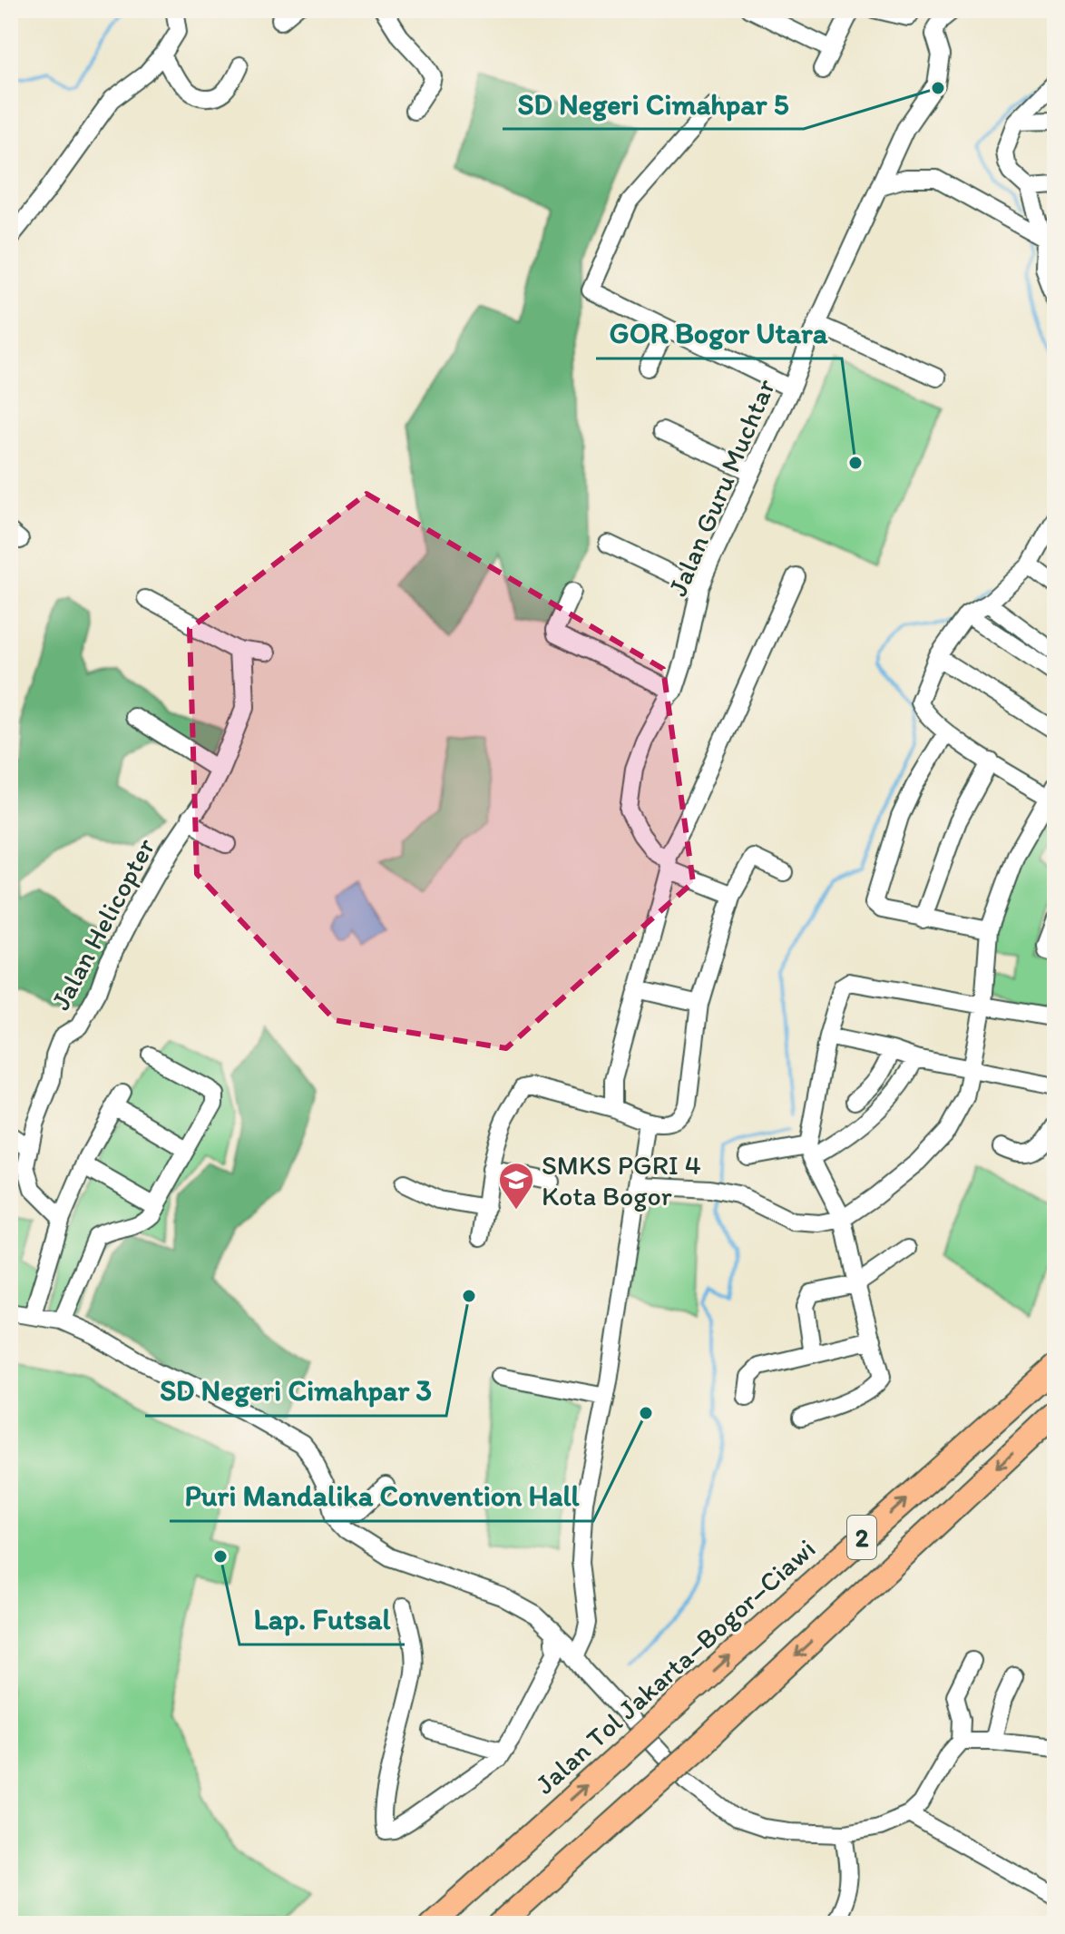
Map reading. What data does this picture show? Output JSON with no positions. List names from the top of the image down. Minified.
{"streets":{"highway":["2","Jalan Tol Jakarta–Bogor–Ciawi"],"street":["Jalan Guru Muchtar","Jalan Helicopter"]},"places":{"other":["SD Negeri Cimahpar 5","GOR Bogor Utara","SD Negeri Cimahpar 3","Puri Mandalika Convention Hall","Lap. Futsal"],"school or university":["SMKS PGRI 4 Kota Bogor"]}}
